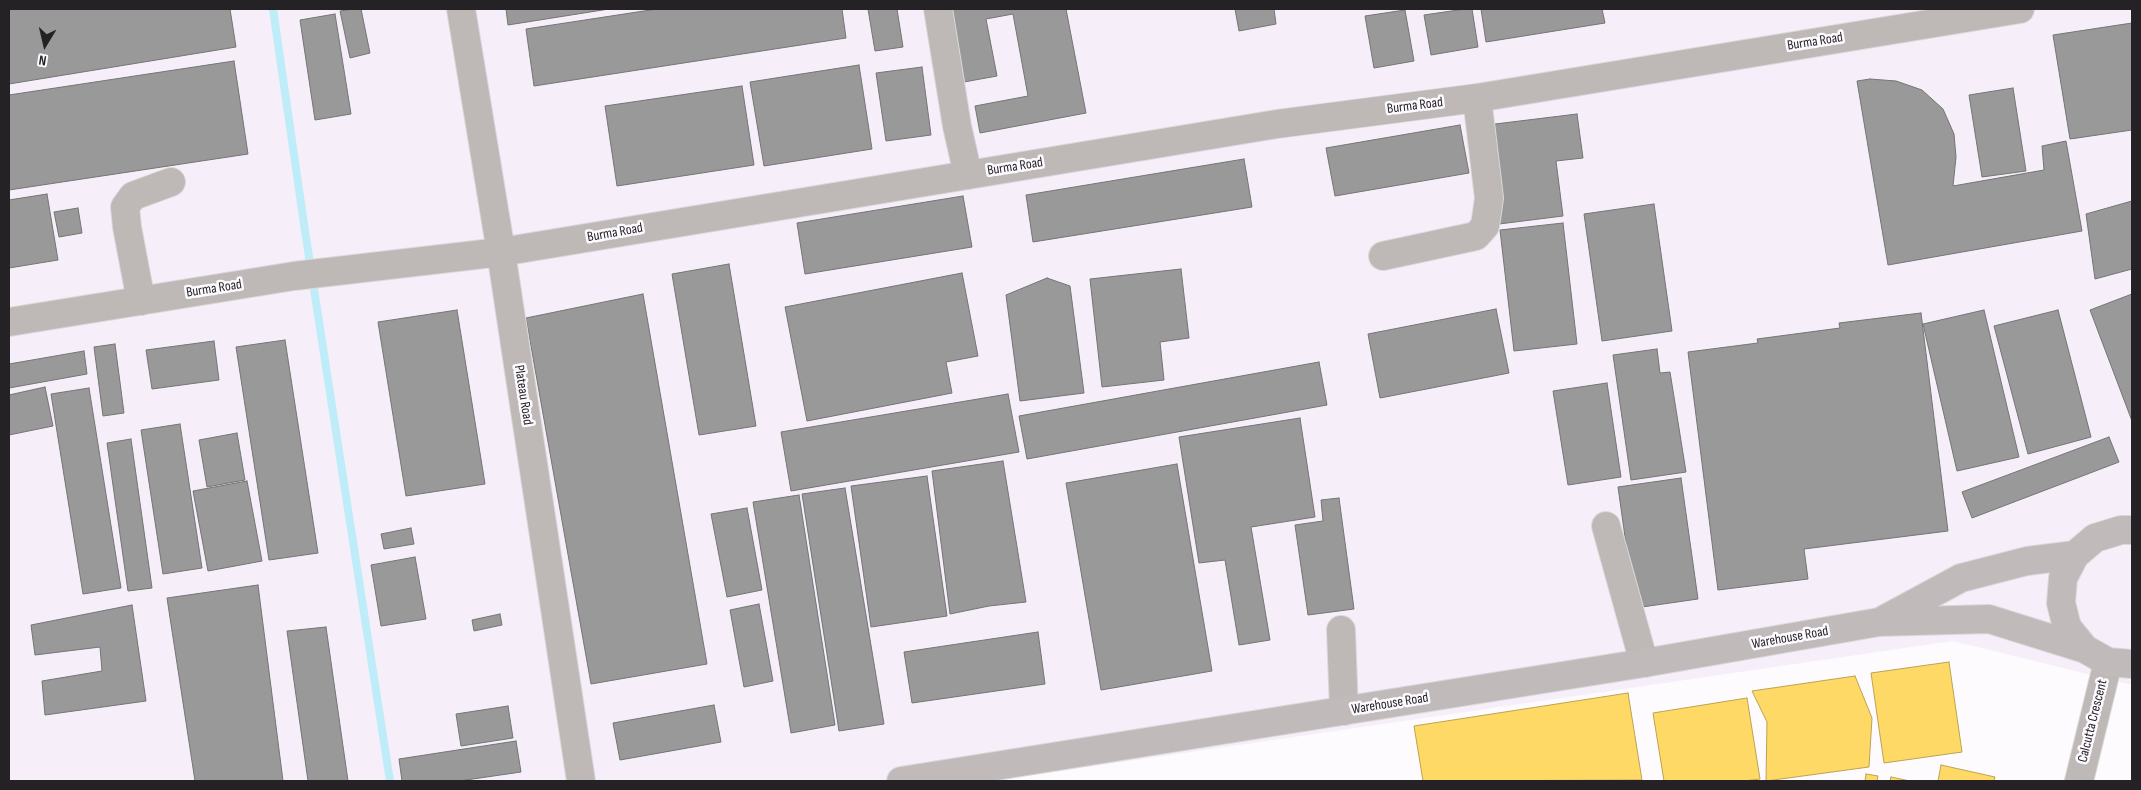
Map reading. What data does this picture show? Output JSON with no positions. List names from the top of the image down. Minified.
{"streets":{"main road":["Warehouse Road"],"street":["Burma Road","Plateau Road","Calcutta Crescent"]},"crossings":[["Burma Road","Plateau Road"],["Warehouse Road","Calcutta Crescent"]],"north":"bottom"}
